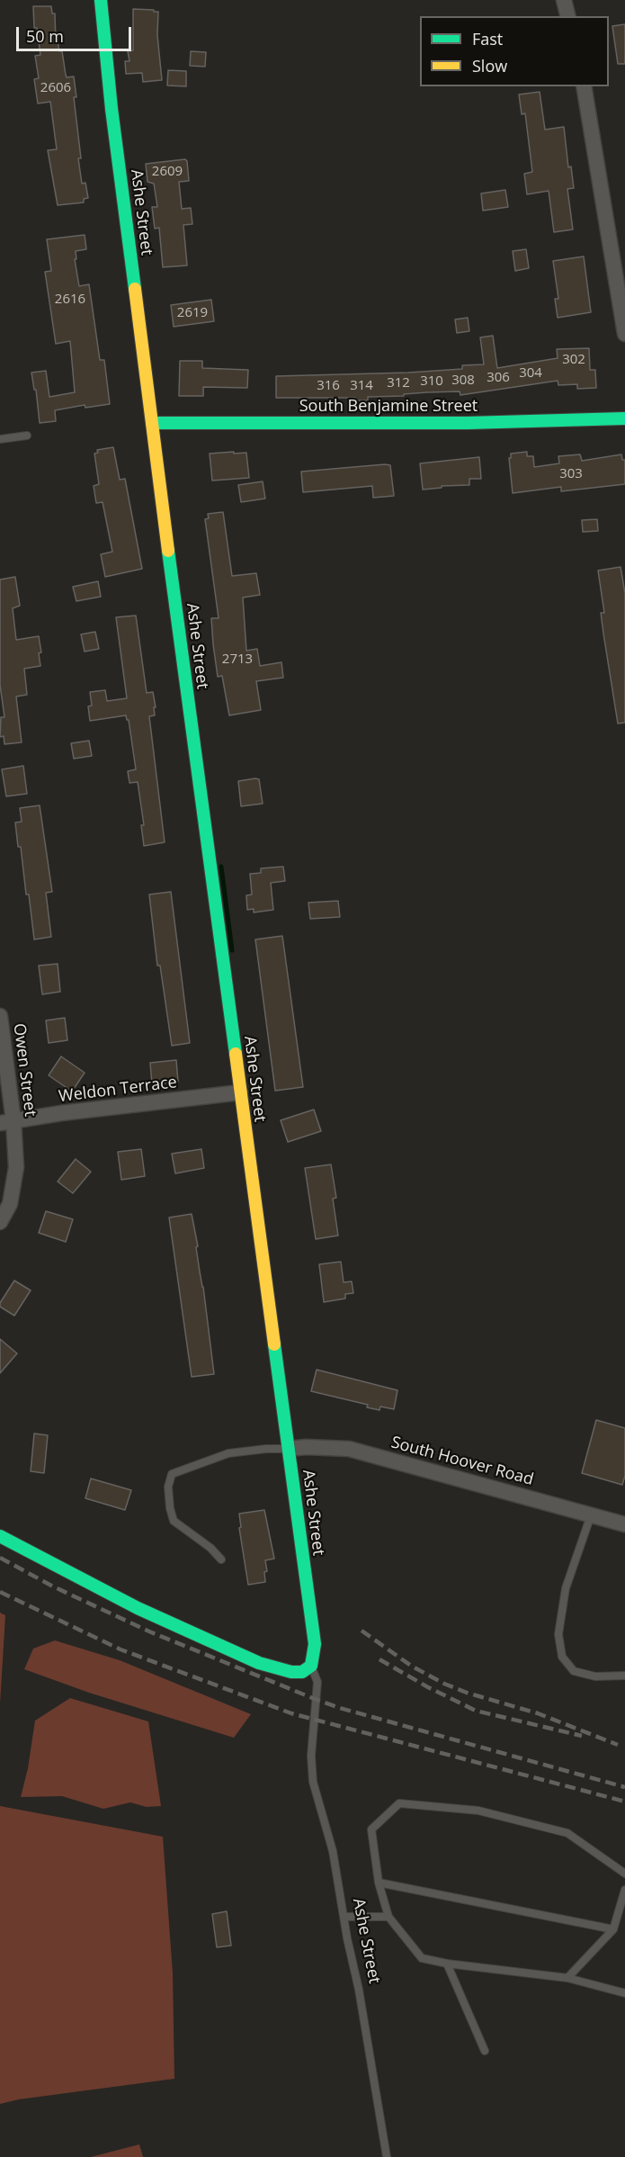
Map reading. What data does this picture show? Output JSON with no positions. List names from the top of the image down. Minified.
{"streets":{"street":["Ashe Street","South Benjamine Street","Owen Street","Weldon Terrace","South Hoover Road"]},"crossings":[["Ashe Street","South Benjamine Street"],["Ashe Street","Weldon Terrace"],["Ashe Street","South Hoover Road"],["Owen Street","Weldon Terrace"]],"house_numbers":["2606","2609","2616","2619","302","304","306","308","310","312","316","314","303","2713"],"legend":["Fast","Slow"],"scale_bar":"50 m"}
